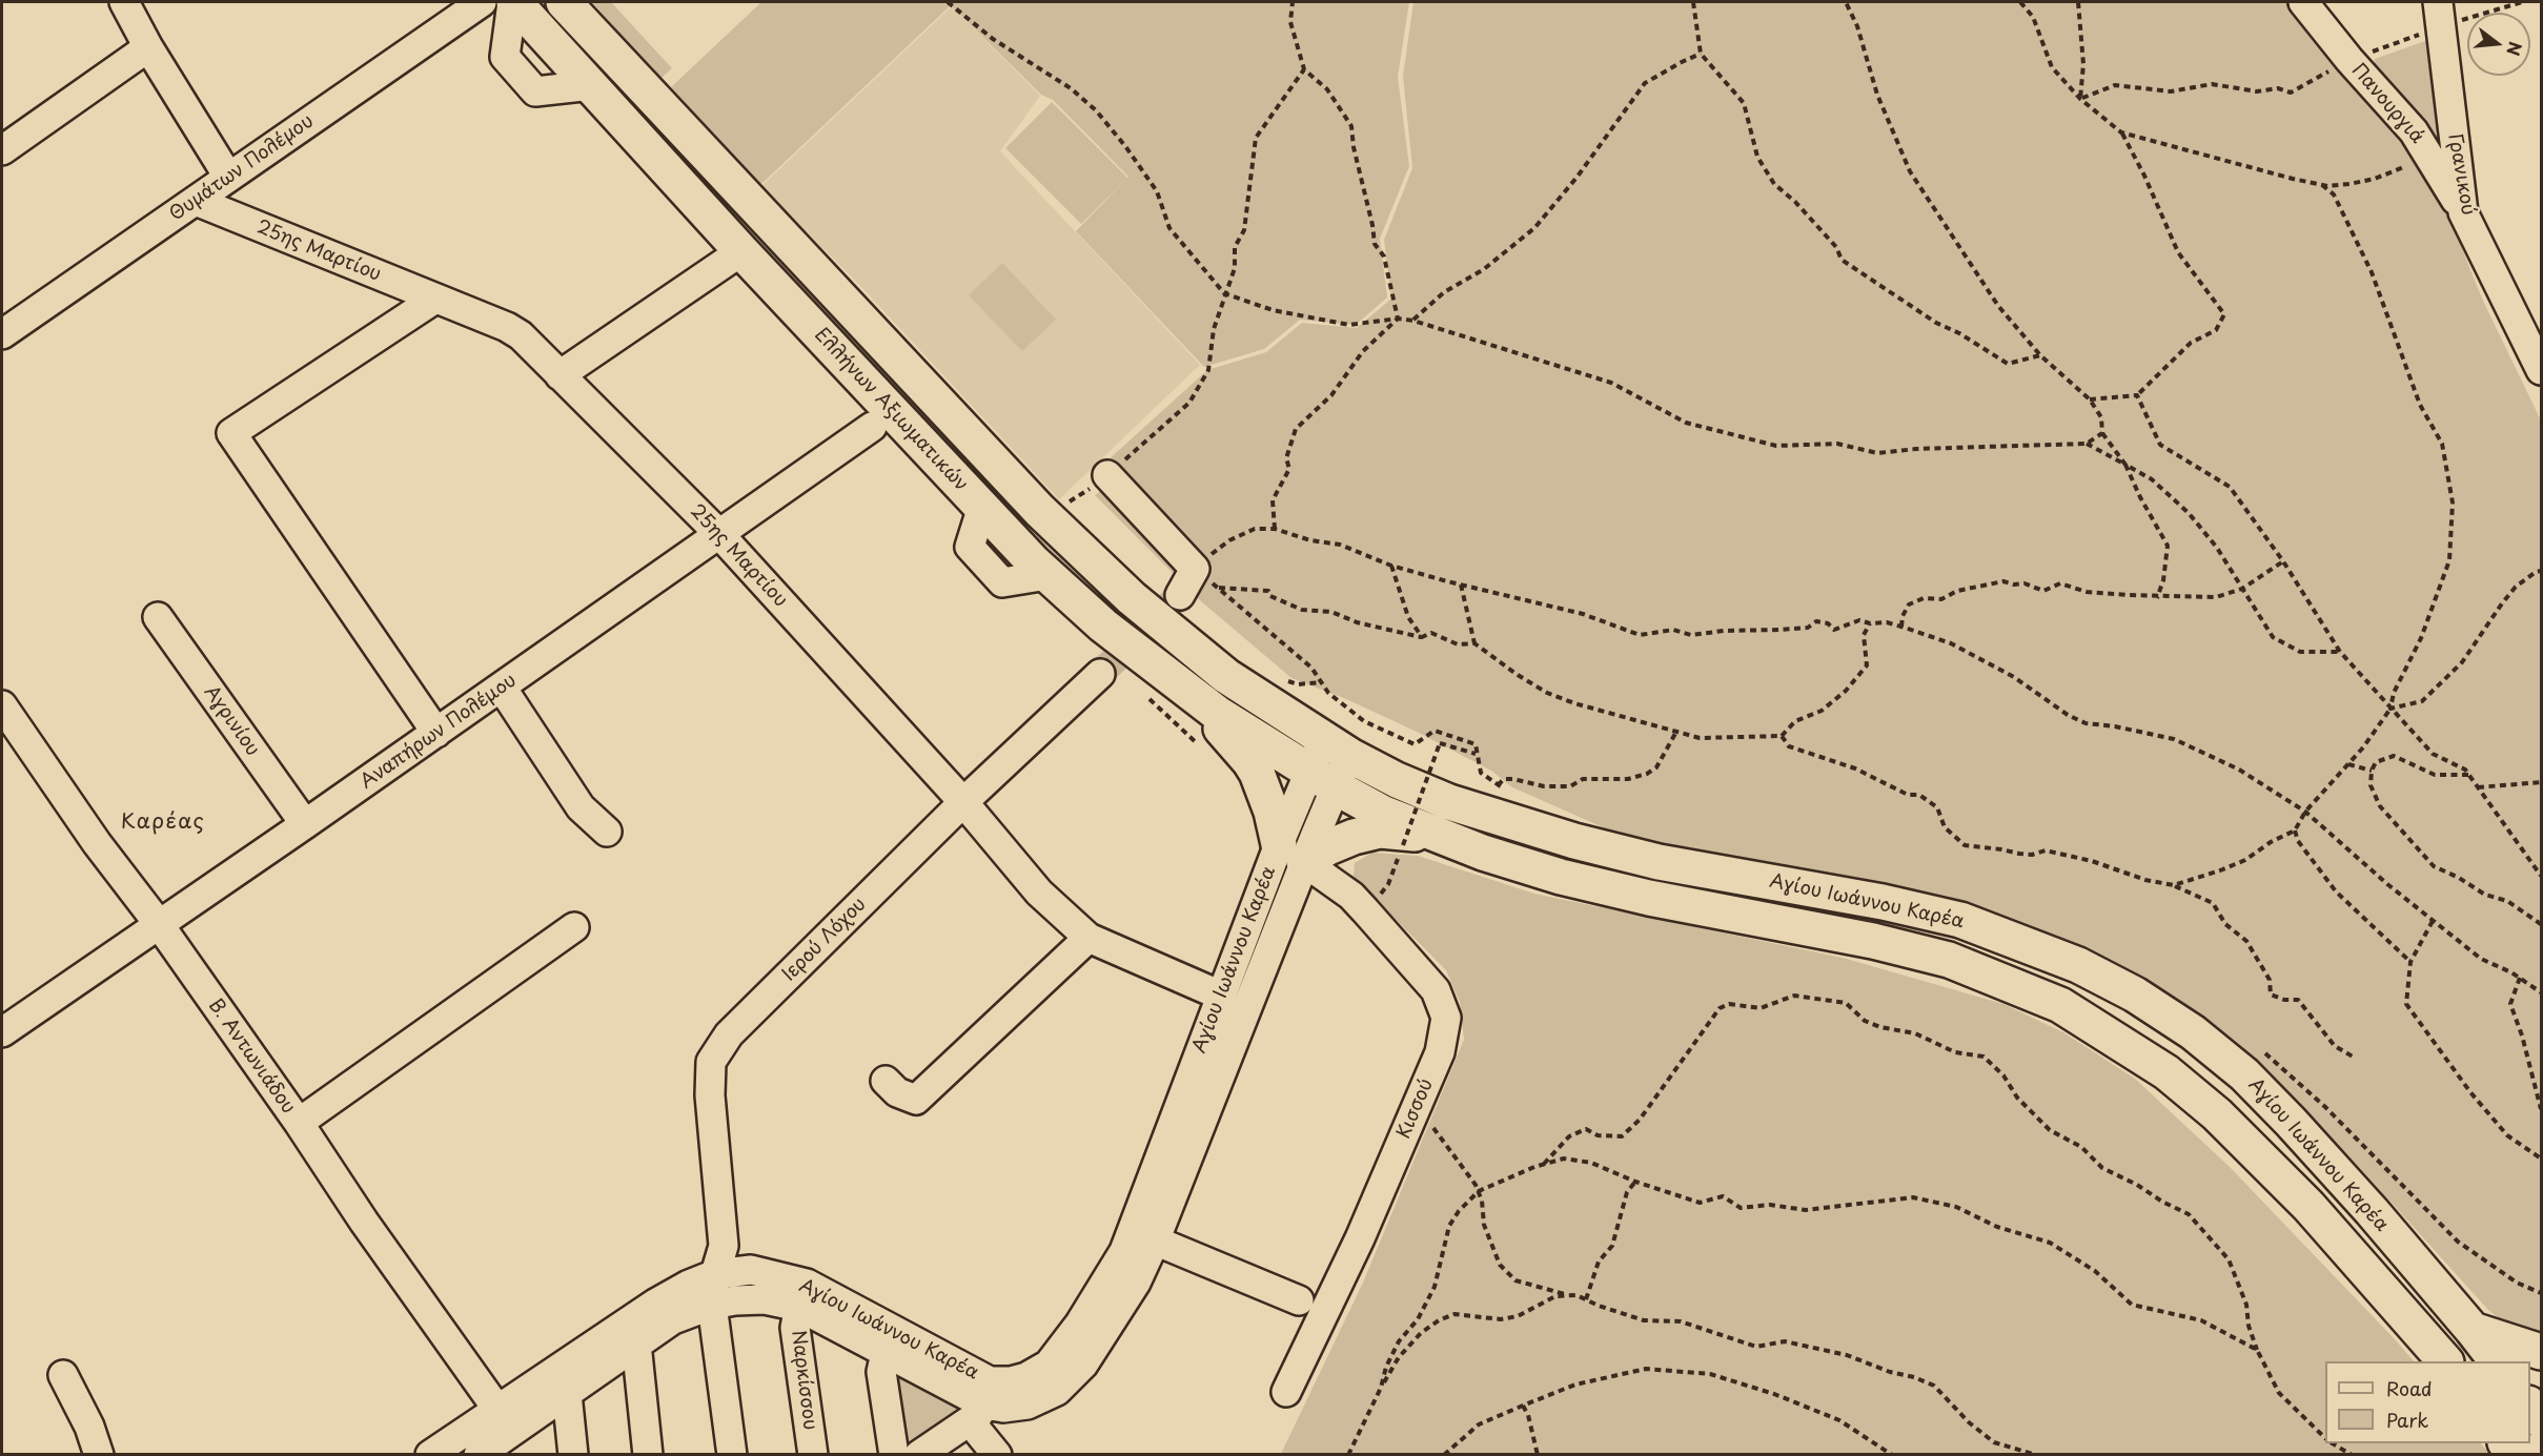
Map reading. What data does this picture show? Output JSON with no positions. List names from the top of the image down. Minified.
{"streets":{"main road":["Ελλήνων Αξιωματικών","Αγίου Ιωάννου Καρέα"],"street":["Πανουργιά","Θυµάτων Πολέµου","Γρανικού","25ης Μαρτίου","Αγρινίου","Αναπήρων Πολέμου","Ιερού Λόχου","Β. Αντωνιάδου","Κισσού","Ναρκίσσου"]},"crossings":[["Πανουργιά","Γρανικού"],["Θυµάτων Πολέµου","25ης Μαρτίου"],["25ης Μαρτίου","Αναπήρων Πολέμου"],["25ης Μαρτίου","Αγίου Ιωάννου Καρέα"],["25ης Μαρτίου","Ιερού Λόχου"],["Ελλήνων Αξιωματικών","Αγίου Ιωάννου Καρέα"],["Αγρινίου","Αναπήρων Πολέμου"],["Αναπήρων Πολέμου","Β. Αντωνιάδου"],["Αγίου Ιωάννου Καρέα","Ιερού Λόχου"],["Αγίου Ιωάννου Καρέα","Β. Αντωνιάδου"],["Αγίου Ιωάννου Καρέα","Κισσού"],["Αγίου Ιωάννου Καρέα","Ναρκίσσου"]],"districts":["Καρέας"],"legend":["Road","Park"],"north":"right"}
